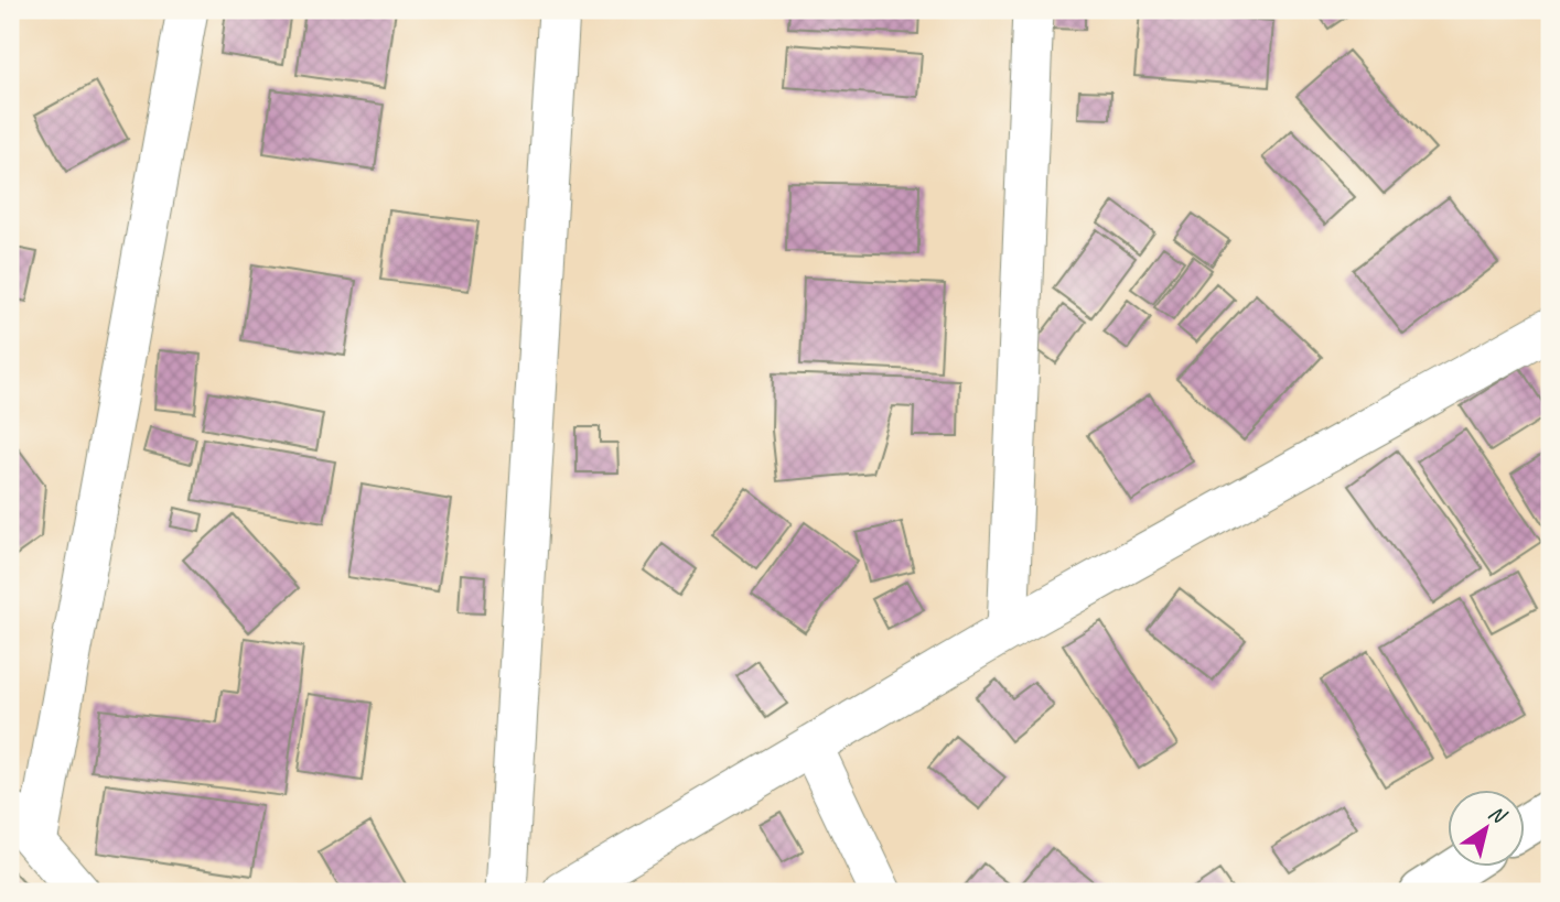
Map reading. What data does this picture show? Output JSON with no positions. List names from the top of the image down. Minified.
{"north":"top right"}
